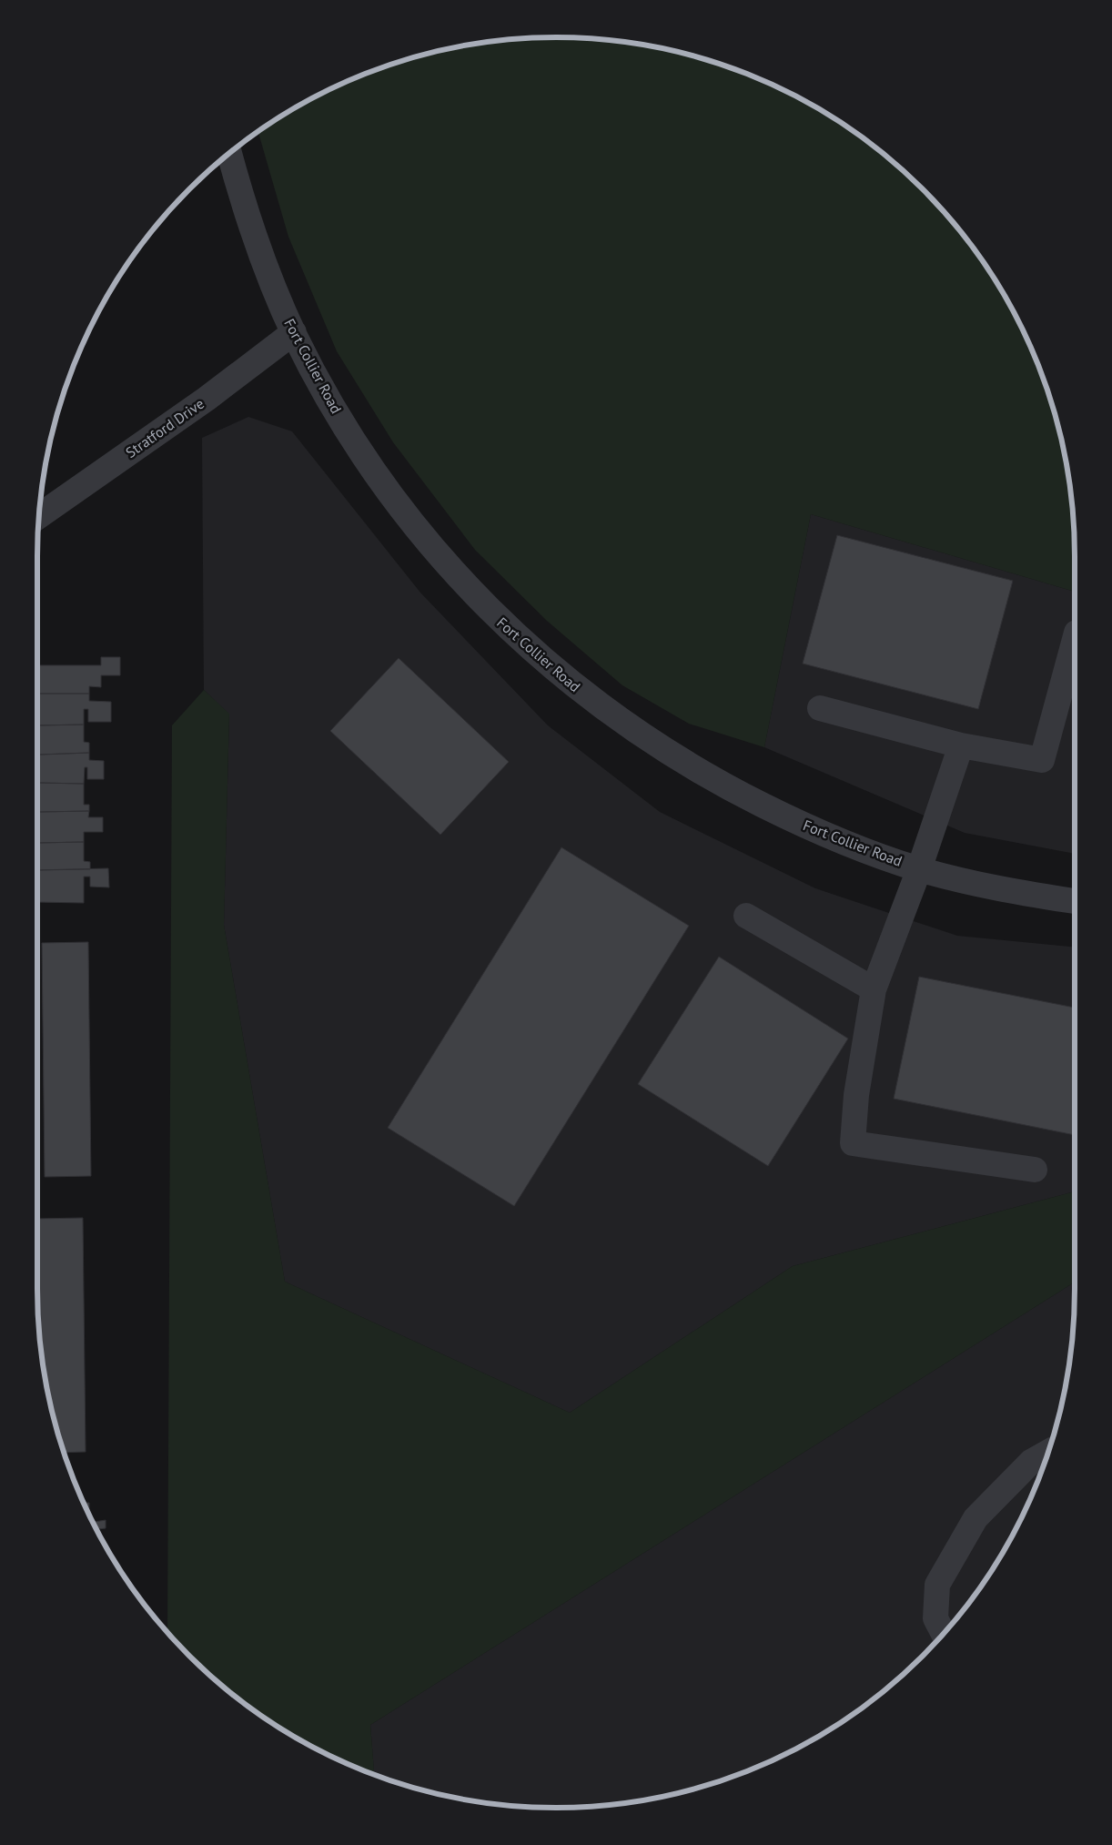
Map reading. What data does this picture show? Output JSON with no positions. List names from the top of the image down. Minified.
{"streets":{"street":["Fort Collier Road","Stratford Drive"]},"crossings":[["Fort Collier Road","Stratford Drive"]]}
